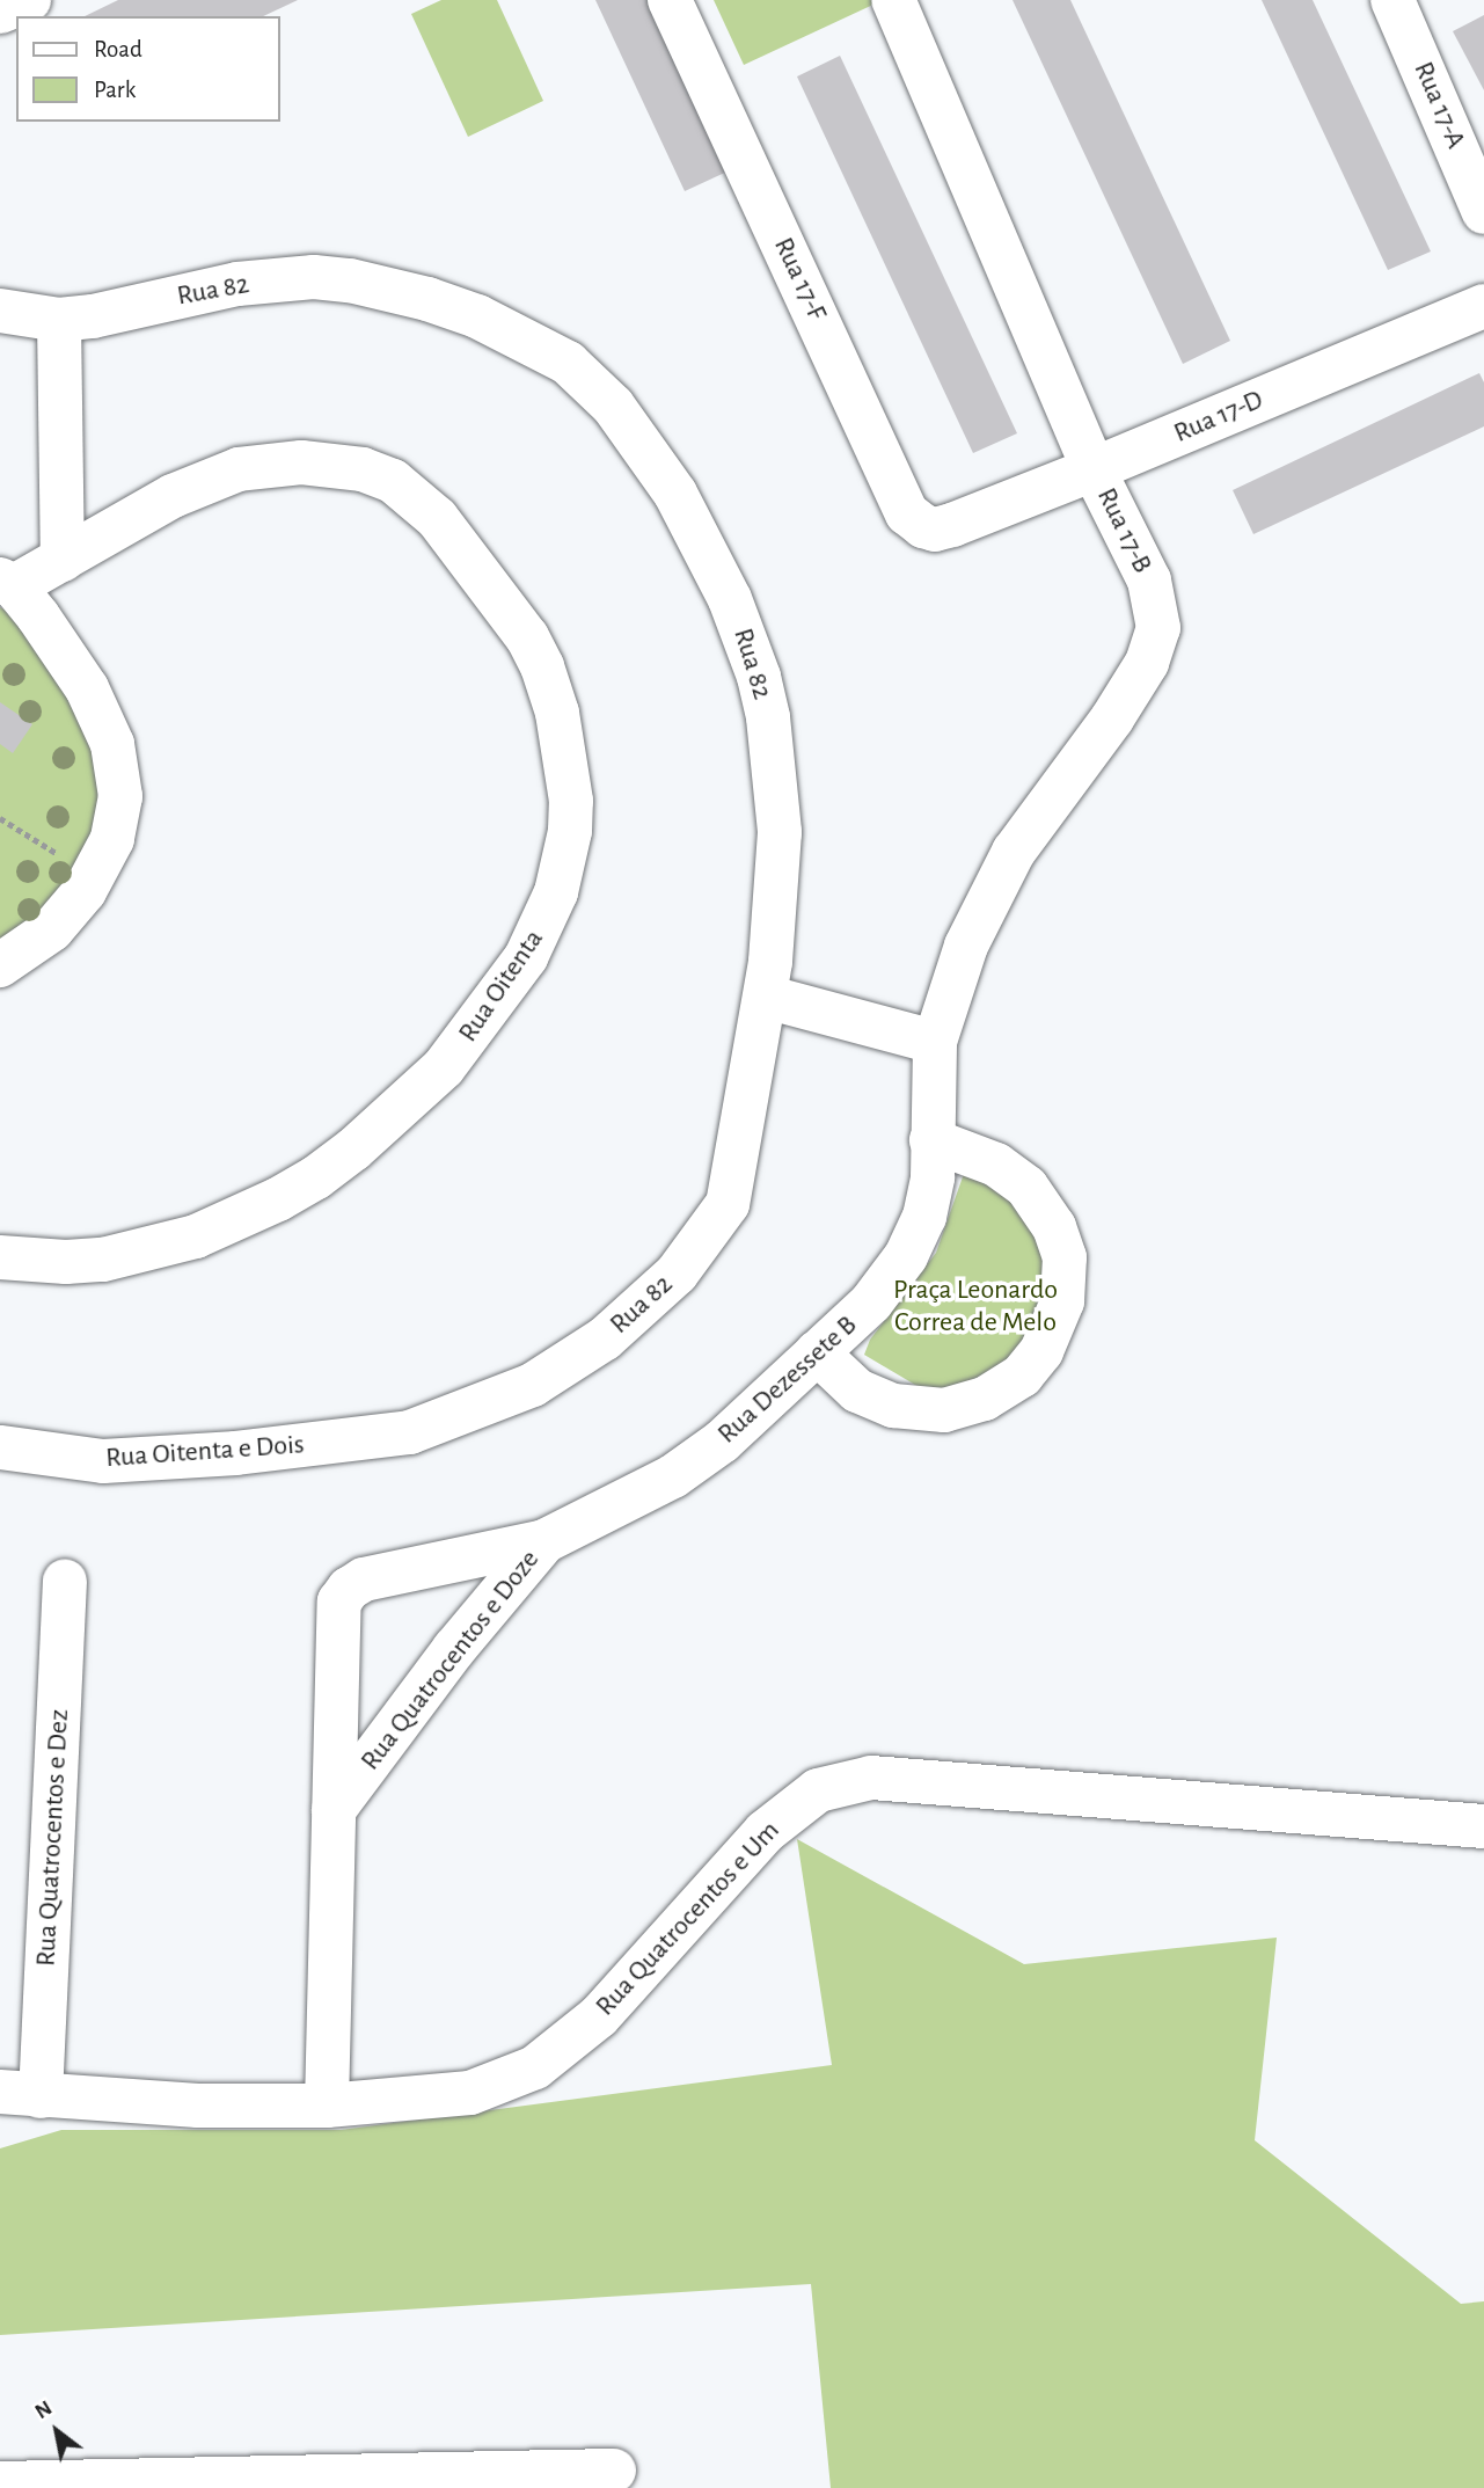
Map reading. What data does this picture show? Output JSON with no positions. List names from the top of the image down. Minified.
{"streets":{"street":["Rua 17-A","Rua 17-F","Rua 82","Rua 17-D","Rua 17-B","Rua Oitenta","Rua Dezessete B","Rua Oitenta e Dois","Rua Quatrocentos e Doze","Rua Quatrocentos e Dez","Rua Quatrocentos e Um"]},"crossings":[["Rua 17-F","Rua 17-D"],["Rua 82","Rua Oitenta e Dois"],["Rua 17-D","Rua 17-B"],["Rua 17-B","Rua Dezessete B"],["Rua Dezessete B","Rua Quatrocentos e Doze"],["Rua Quatrocentos e Doze","Rua Quatrocentos e Um"],["Rua Quatrocentos e Dez","Rua Quatrocentos e Um"]],"parks":["Praça Leonardo Correa de Melo"],"legend":["Road","Park"],"north":"top left"}
